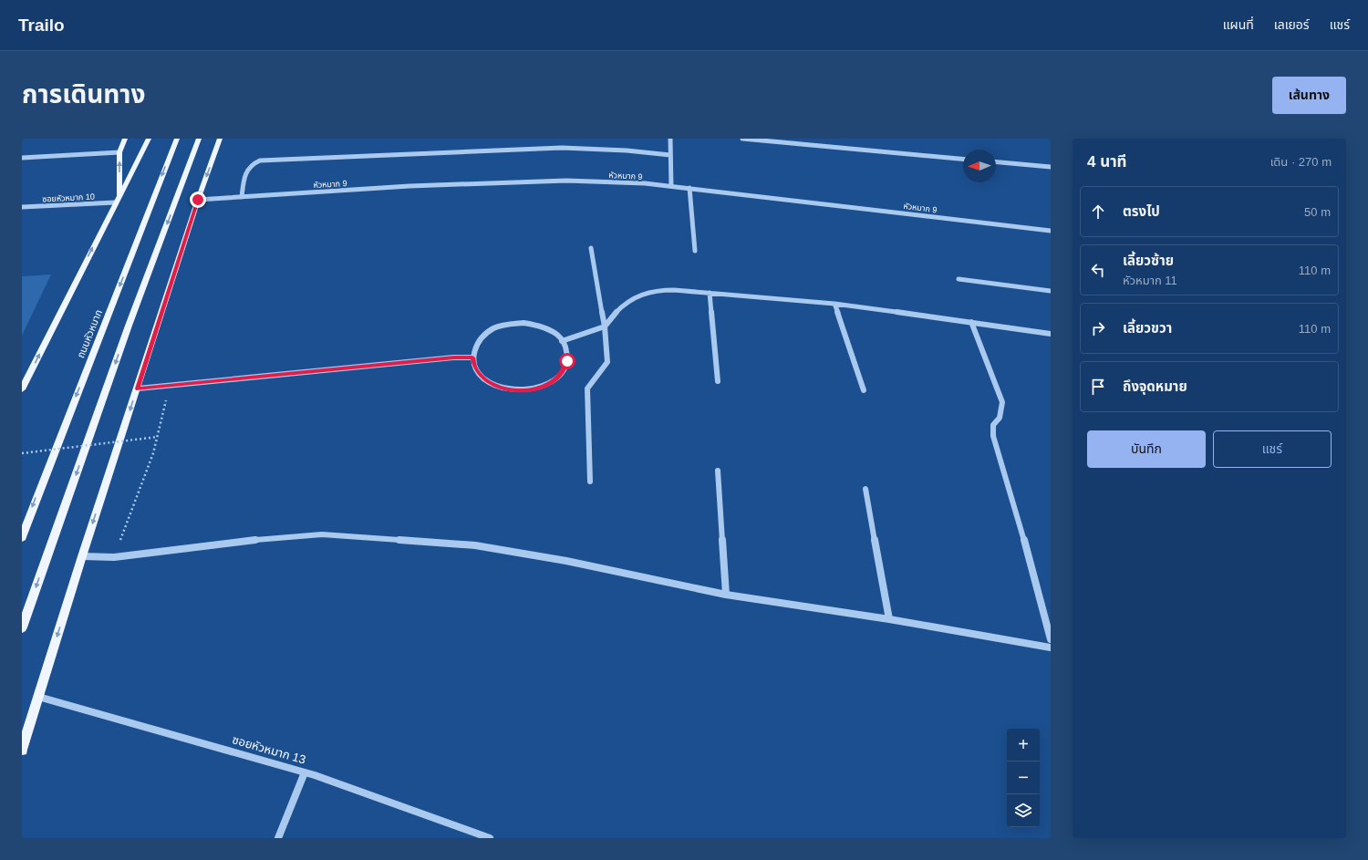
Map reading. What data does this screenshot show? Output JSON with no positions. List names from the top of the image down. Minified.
{"streets":{"main road":["ถนนหัวหมาก"],"street":["หัวหมาก 9","ซอยหัวหมาก 10","ซอยหัวหมาก 13"]},"north":"left","page":{"header":"Trailo","nav":["แผนที่","เลเยอร์","แชร์"],"title":"การเดินทาง","buttons":["เส้นทาง",["บันทึก","แชร์"]],"heading":["4 นาที","เดิน · 270 m"],"list":[["ตรงไป","50 m"],["เลี้ยวซ้าย","หัวหมาก 11","110 m"],["เลี้ยวขวา","110 m"],"ถึงจุดหมาย"],"map_buttons":["+","−"]}}
